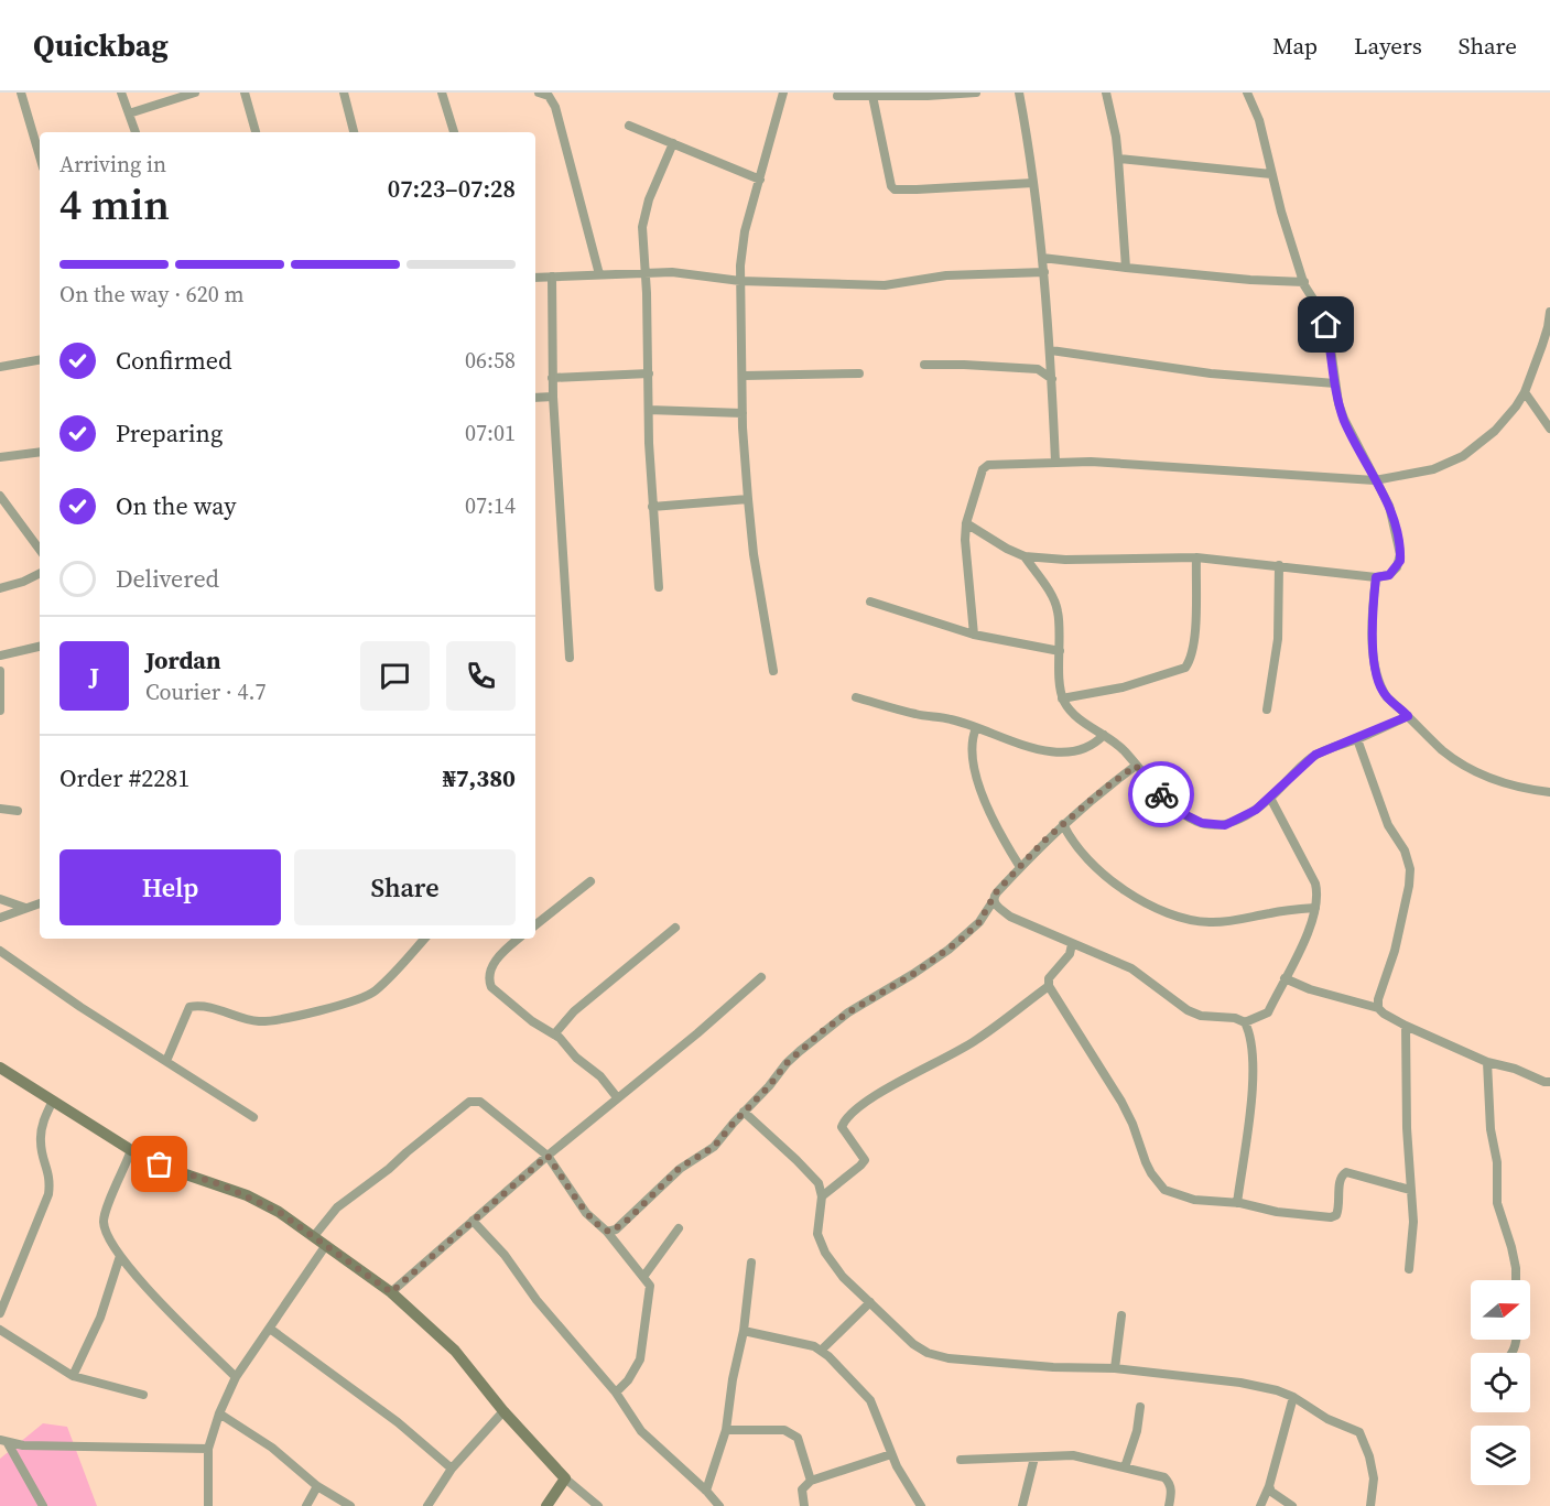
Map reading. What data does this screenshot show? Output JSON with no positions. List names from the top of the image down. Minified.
{"north":"right","page":{"header":"Quickbag","nav":["Map","Layers","Share"],"heading":["4 min","Arriving in","07:23–07:28"],"panel":["Jordan","Courier · 4.7","Order #2281","₦7,380"],"bar":"On the way · 620 m","list":[["Confirmed","06:58"],["Preparing","07:01"],["On the way","07:14"],"Delivered"],"round":"J","buttons":["Help","Share"]}}
